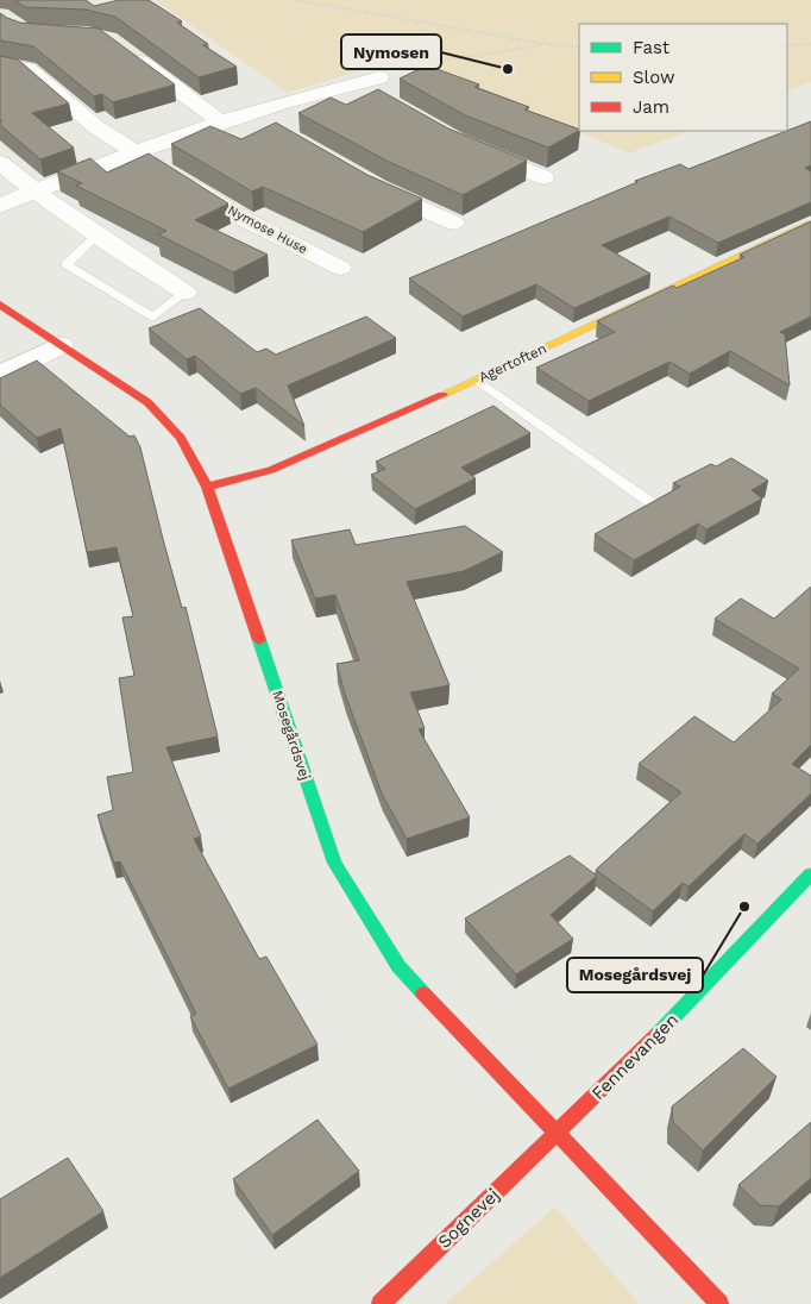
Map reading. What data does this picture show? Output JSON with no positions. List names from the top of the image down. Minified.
{"streets":{"street":["Nymose Huse","Agertoften","Mosegårdsvej","Fennevangen","Sognevej"]},"crossings":[["Agertoften","Mosegårdsvej"],["Mosegårdsvej","Fennevangen"],["Mosegårdsvej","Sognevej"],["Fennevangen","Sognevej"]],"places":["Nymosen","Mosegårdsvej"],"legend":["Fast","Slow","Jam"]}
